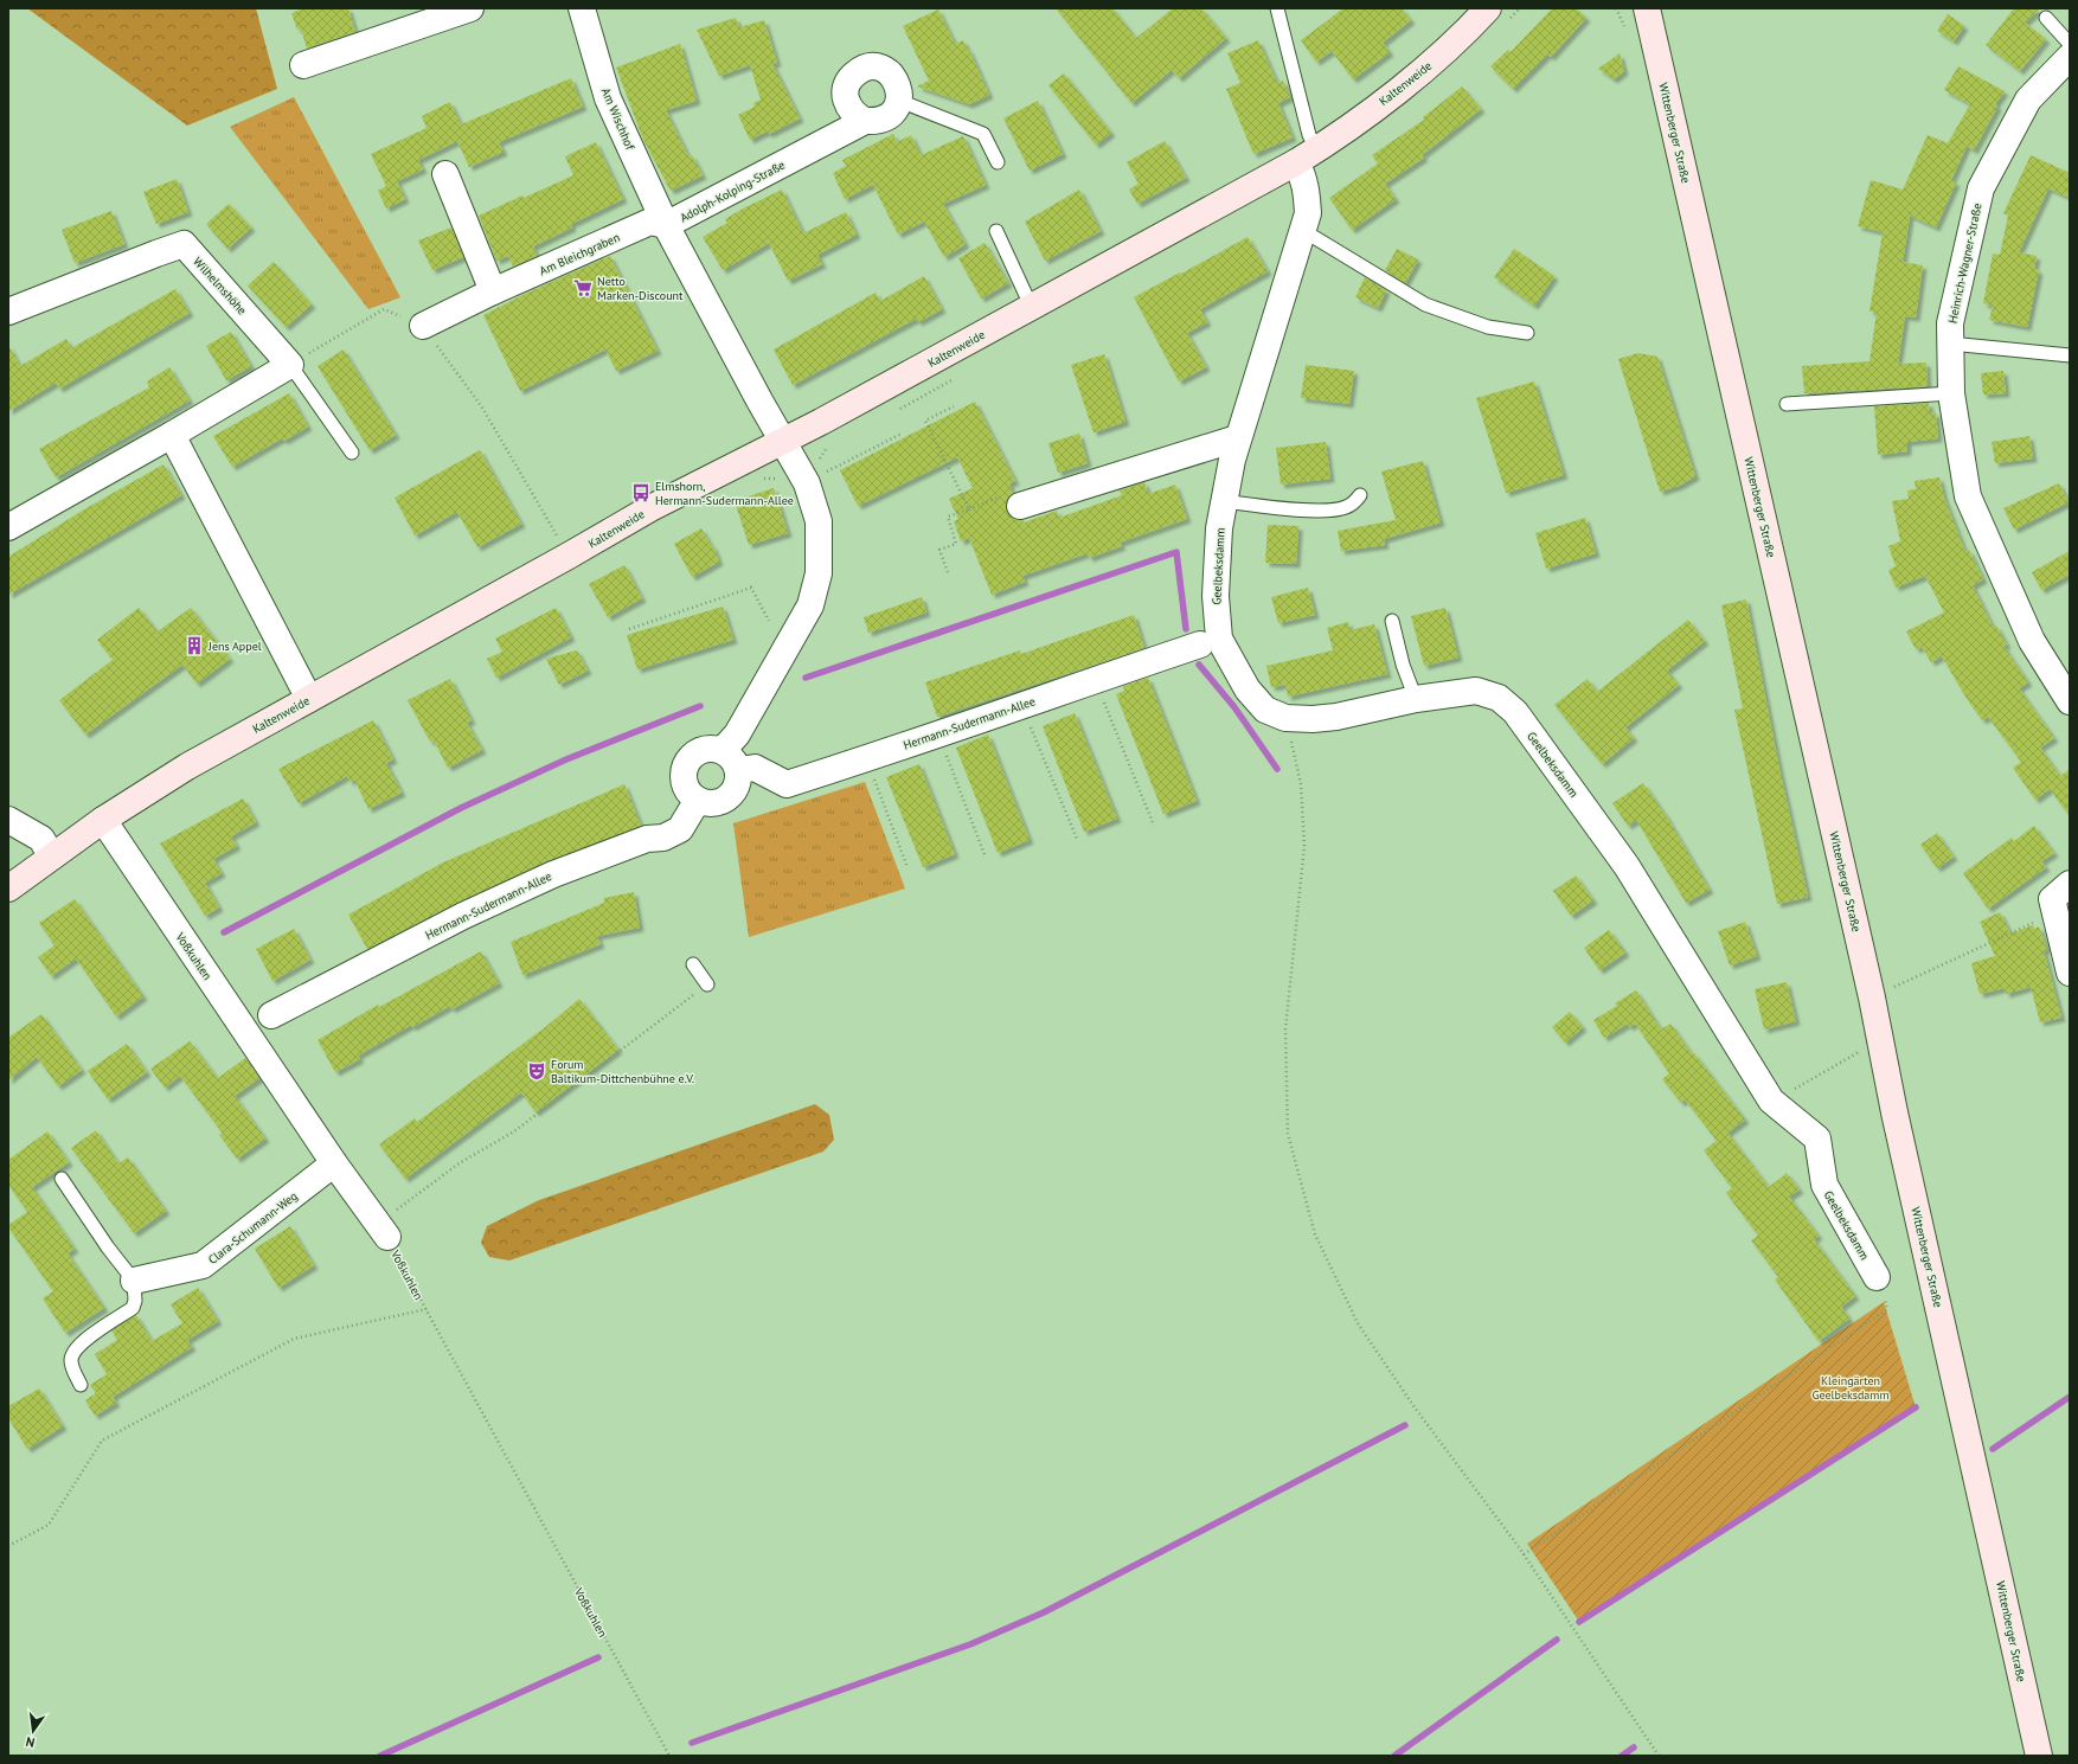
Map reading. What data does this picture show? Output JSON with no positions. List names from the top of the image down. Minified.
{"streets":{"main road":["Kaltenweide","Wittenberger Straße"],"street":["Am Wischhof","Adolph-Kolping-Straße","Am Bleichgraben","Heinrich-Wagner-Straße","Wilhelmshöhe","Geelbeksdamm","Hermann-Sudermann-Allee","Voßkuhlen","Clara-Schumann-Weg"]},"crossings":[["Kaltenweide","Adolph-Kolping-Straße"],["Kaltenweide","Geelbeksdamm"],["Kaltenweide","Voßkuhlen"],["Am Wischhof","Adolph-Kolping-Straße"],["Am Wischhof","Am Bleichgraben"],["Adolph-Kolping-Straße","Am Bleichgraben"],["Voßkuhlen","Clara-Schumann-Weg"]],"parks":["Kleingärten Geelbeksdamm"],"places":{"supermarket":["Netto Marken-Discount"],"bus stop":["Elmshorn, Hermann-Sudermann-Allee"],"building":["Jens Appel"],"theatre":["Forum Baltikum-Dittchenbühne e.V."]},"north":"bottom"}
